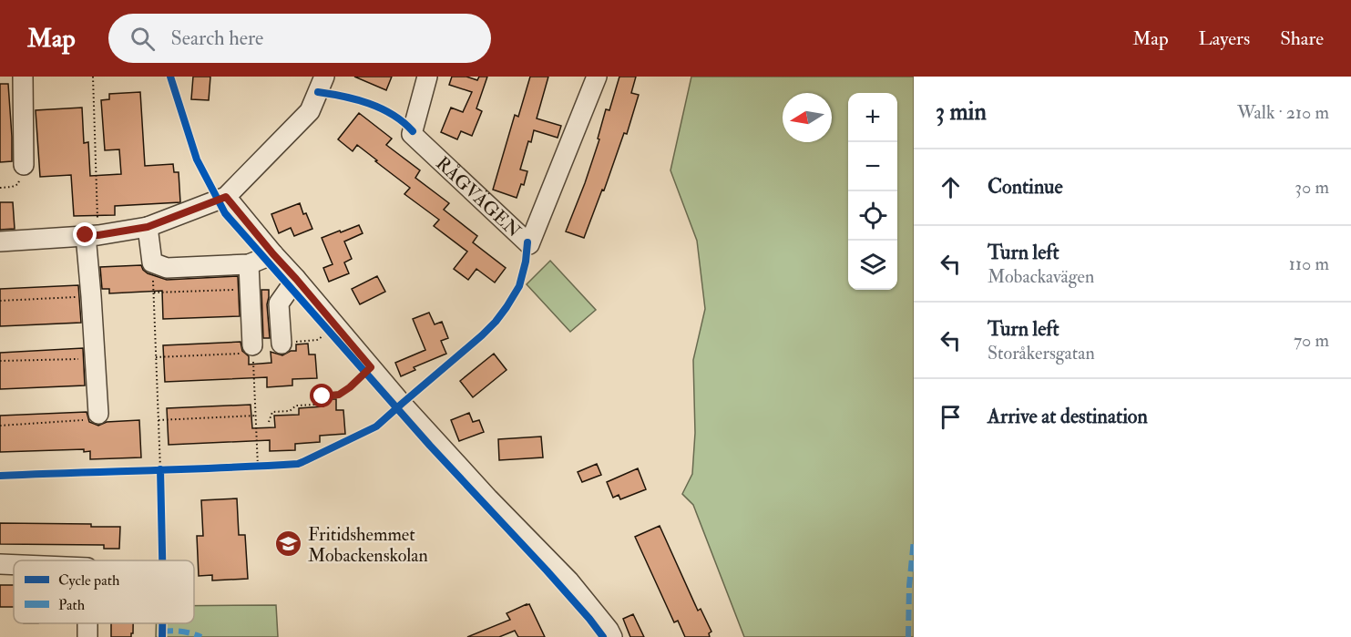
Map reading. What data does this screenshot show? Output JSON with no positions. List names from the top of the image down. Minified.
{"streets":{"street":["RÅGVÄGEN"]},"places":{"school or university":["Fritidshemmet Mobackenskolan"]},"legend":["Cycle path","Path"],"north":"left","page":{"header":"Map","search":"Search here","nav":["Map","Layers","Share"],"heading":["3 min","Walk · 210 m"],"map_buttons":["+","−"],"list":[["Continue","30 m"],["Turn left","Mobackavägen","110 m"],["Turn left","Storåkersgatan","70 m"],"Arrive at destination"]}}
